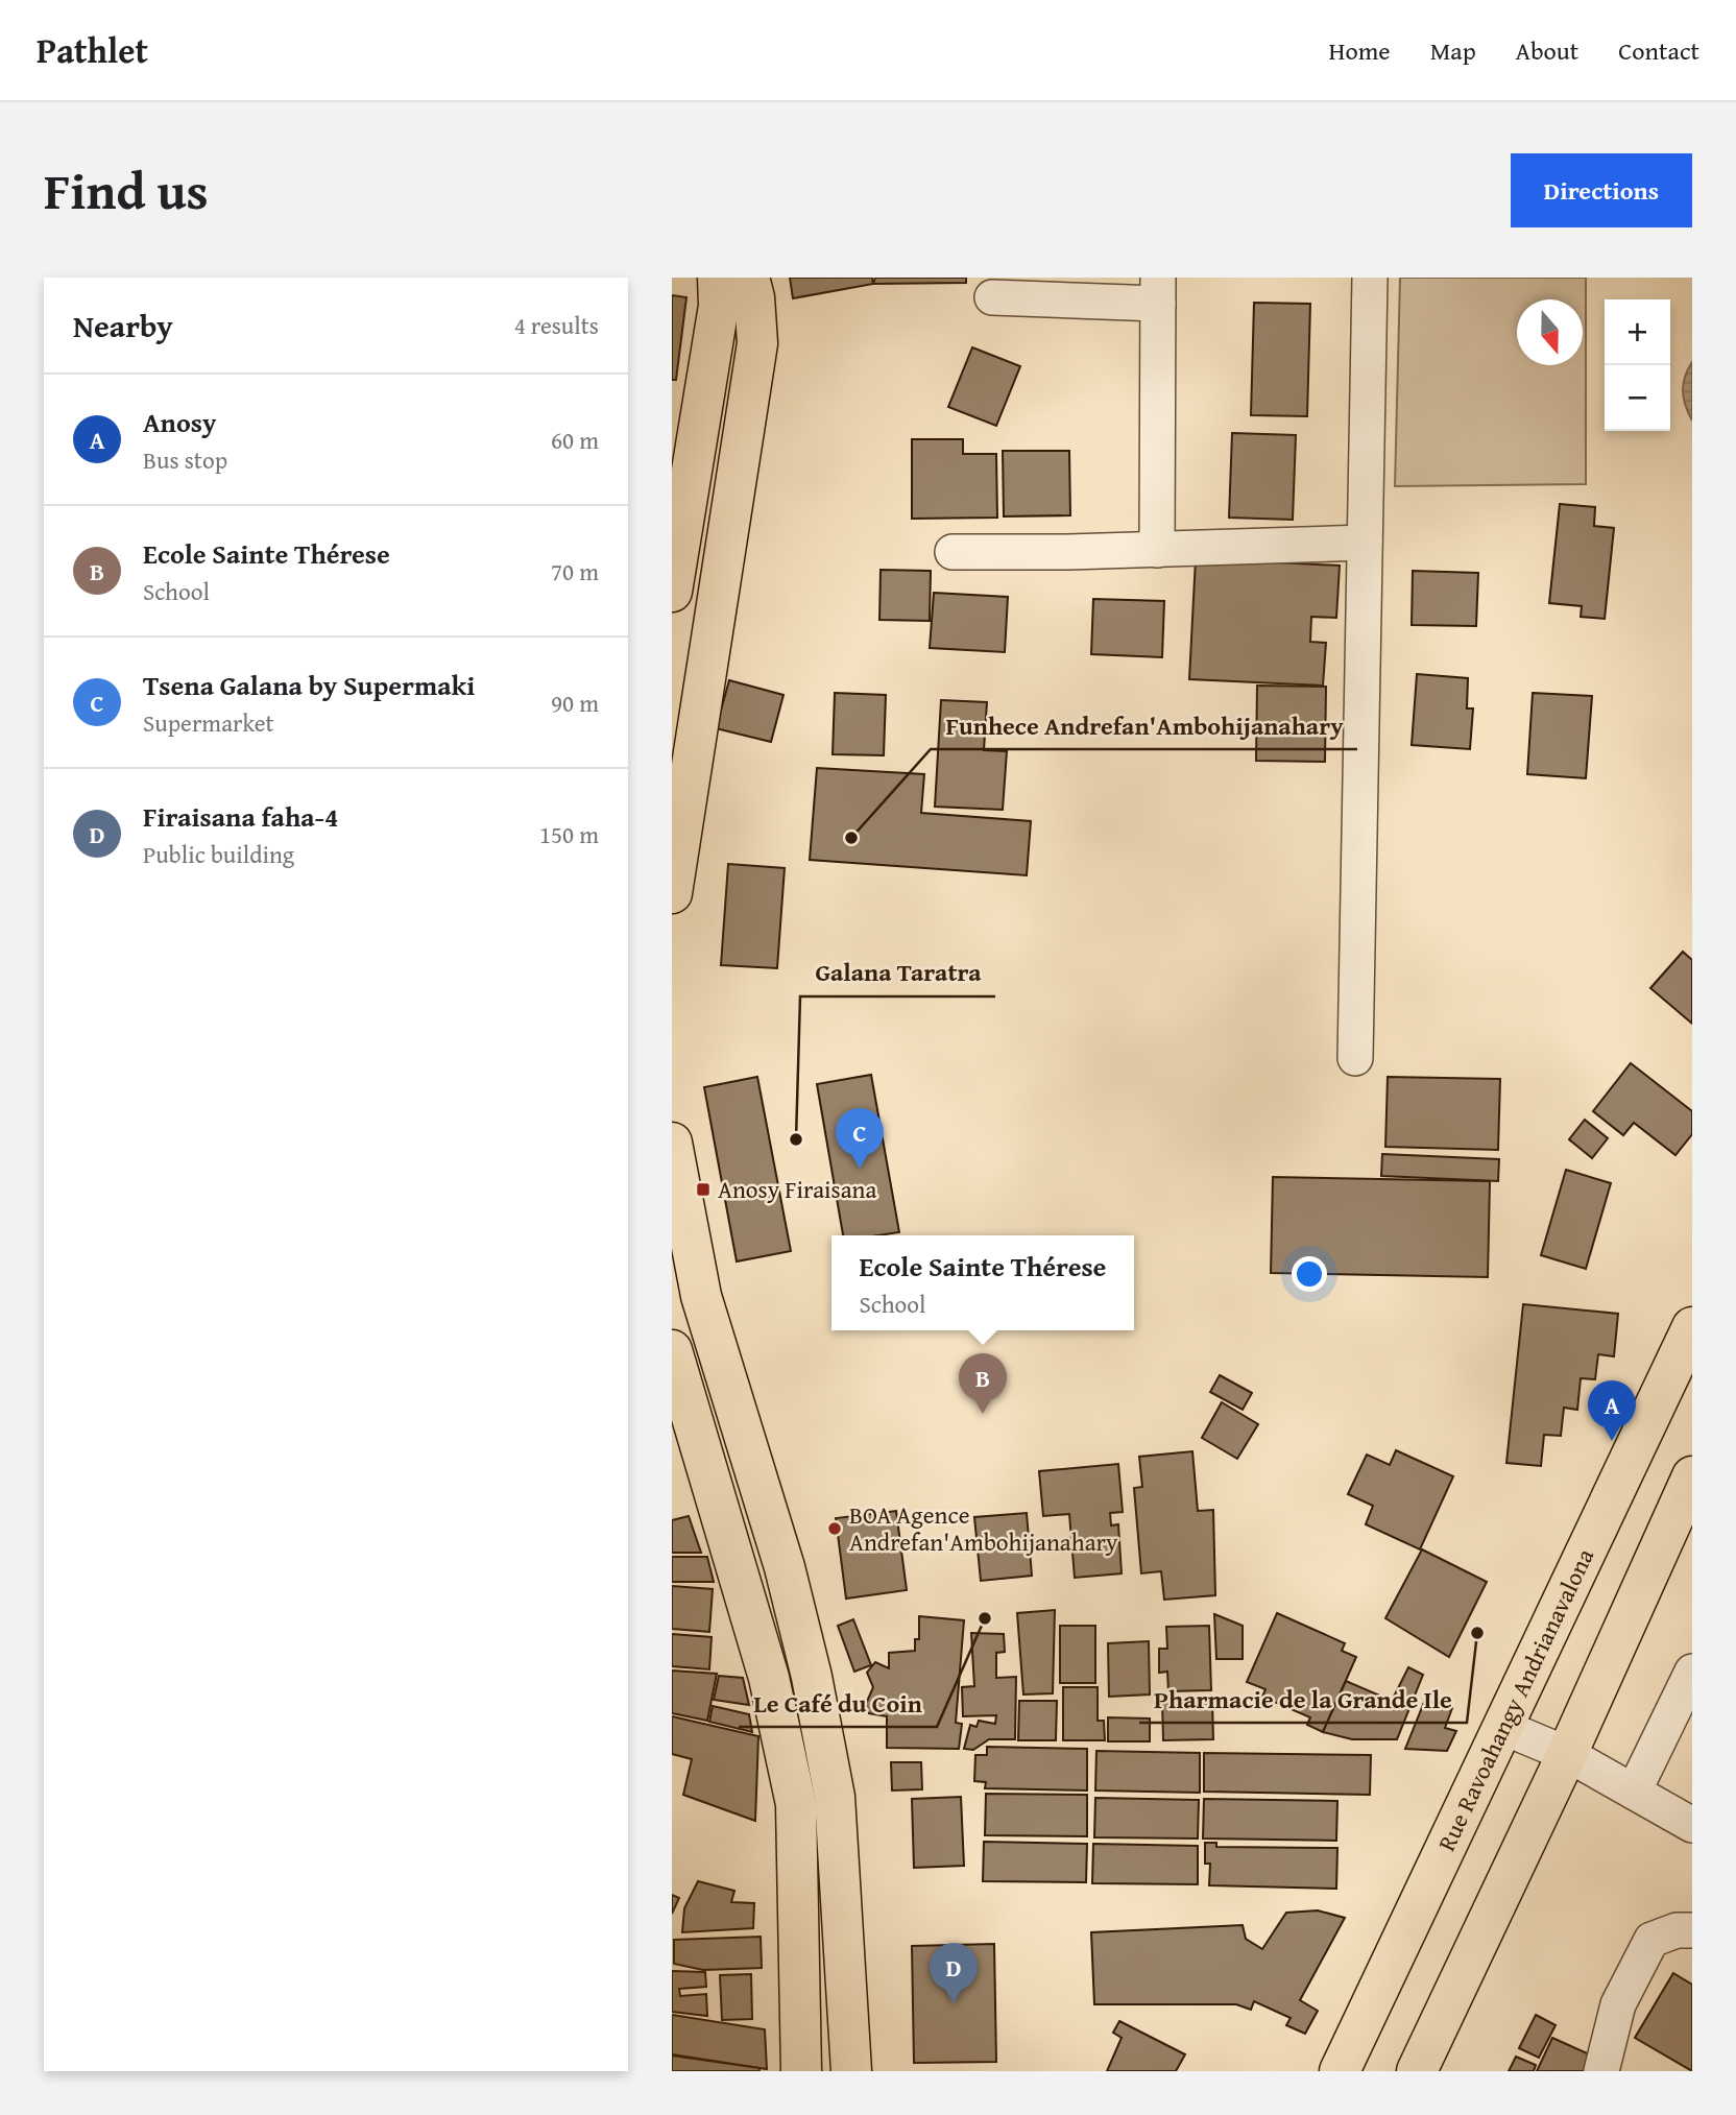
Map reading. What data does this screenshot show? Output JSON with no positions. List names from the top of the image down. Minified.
{"streets":{"main road":["Rue Ravoahangy Andrianavalona"]},"places":{"other":["Funhece Andrefan'Ambohijanahary","Galana Taratra","BOA Agence Andrefan'Ambohijanahary","Le Café du Coin","Pharmacie de la Grande Ile"],"transit":["Anosy Firaisana"]},"north":"bottom","page":{"header":"Pathlet","nav":["Home","Map","About","Contact"],"title":"Find us","buttons":"Directions","heading":["Nearby","4 results"],"map_buttons":["+","−"],"list":[{"mark":"A","name":"Anosy","note":"Bus stop","value":"60 m"},{"mark":"B","name":"Ecole Sainte Thérese","note":"School","value":"70 m"},{"mark":"C","name":"Tsena Galana by Supermaki","note":"Supermarket","value":"90 m"},{"mark":"D","name":"Firaisana faha-4","note":"Public building","value":"150 m"}],"pins":["C","B","A","D"],"popup":["Ecole Sainte Thérese","School"]}}
